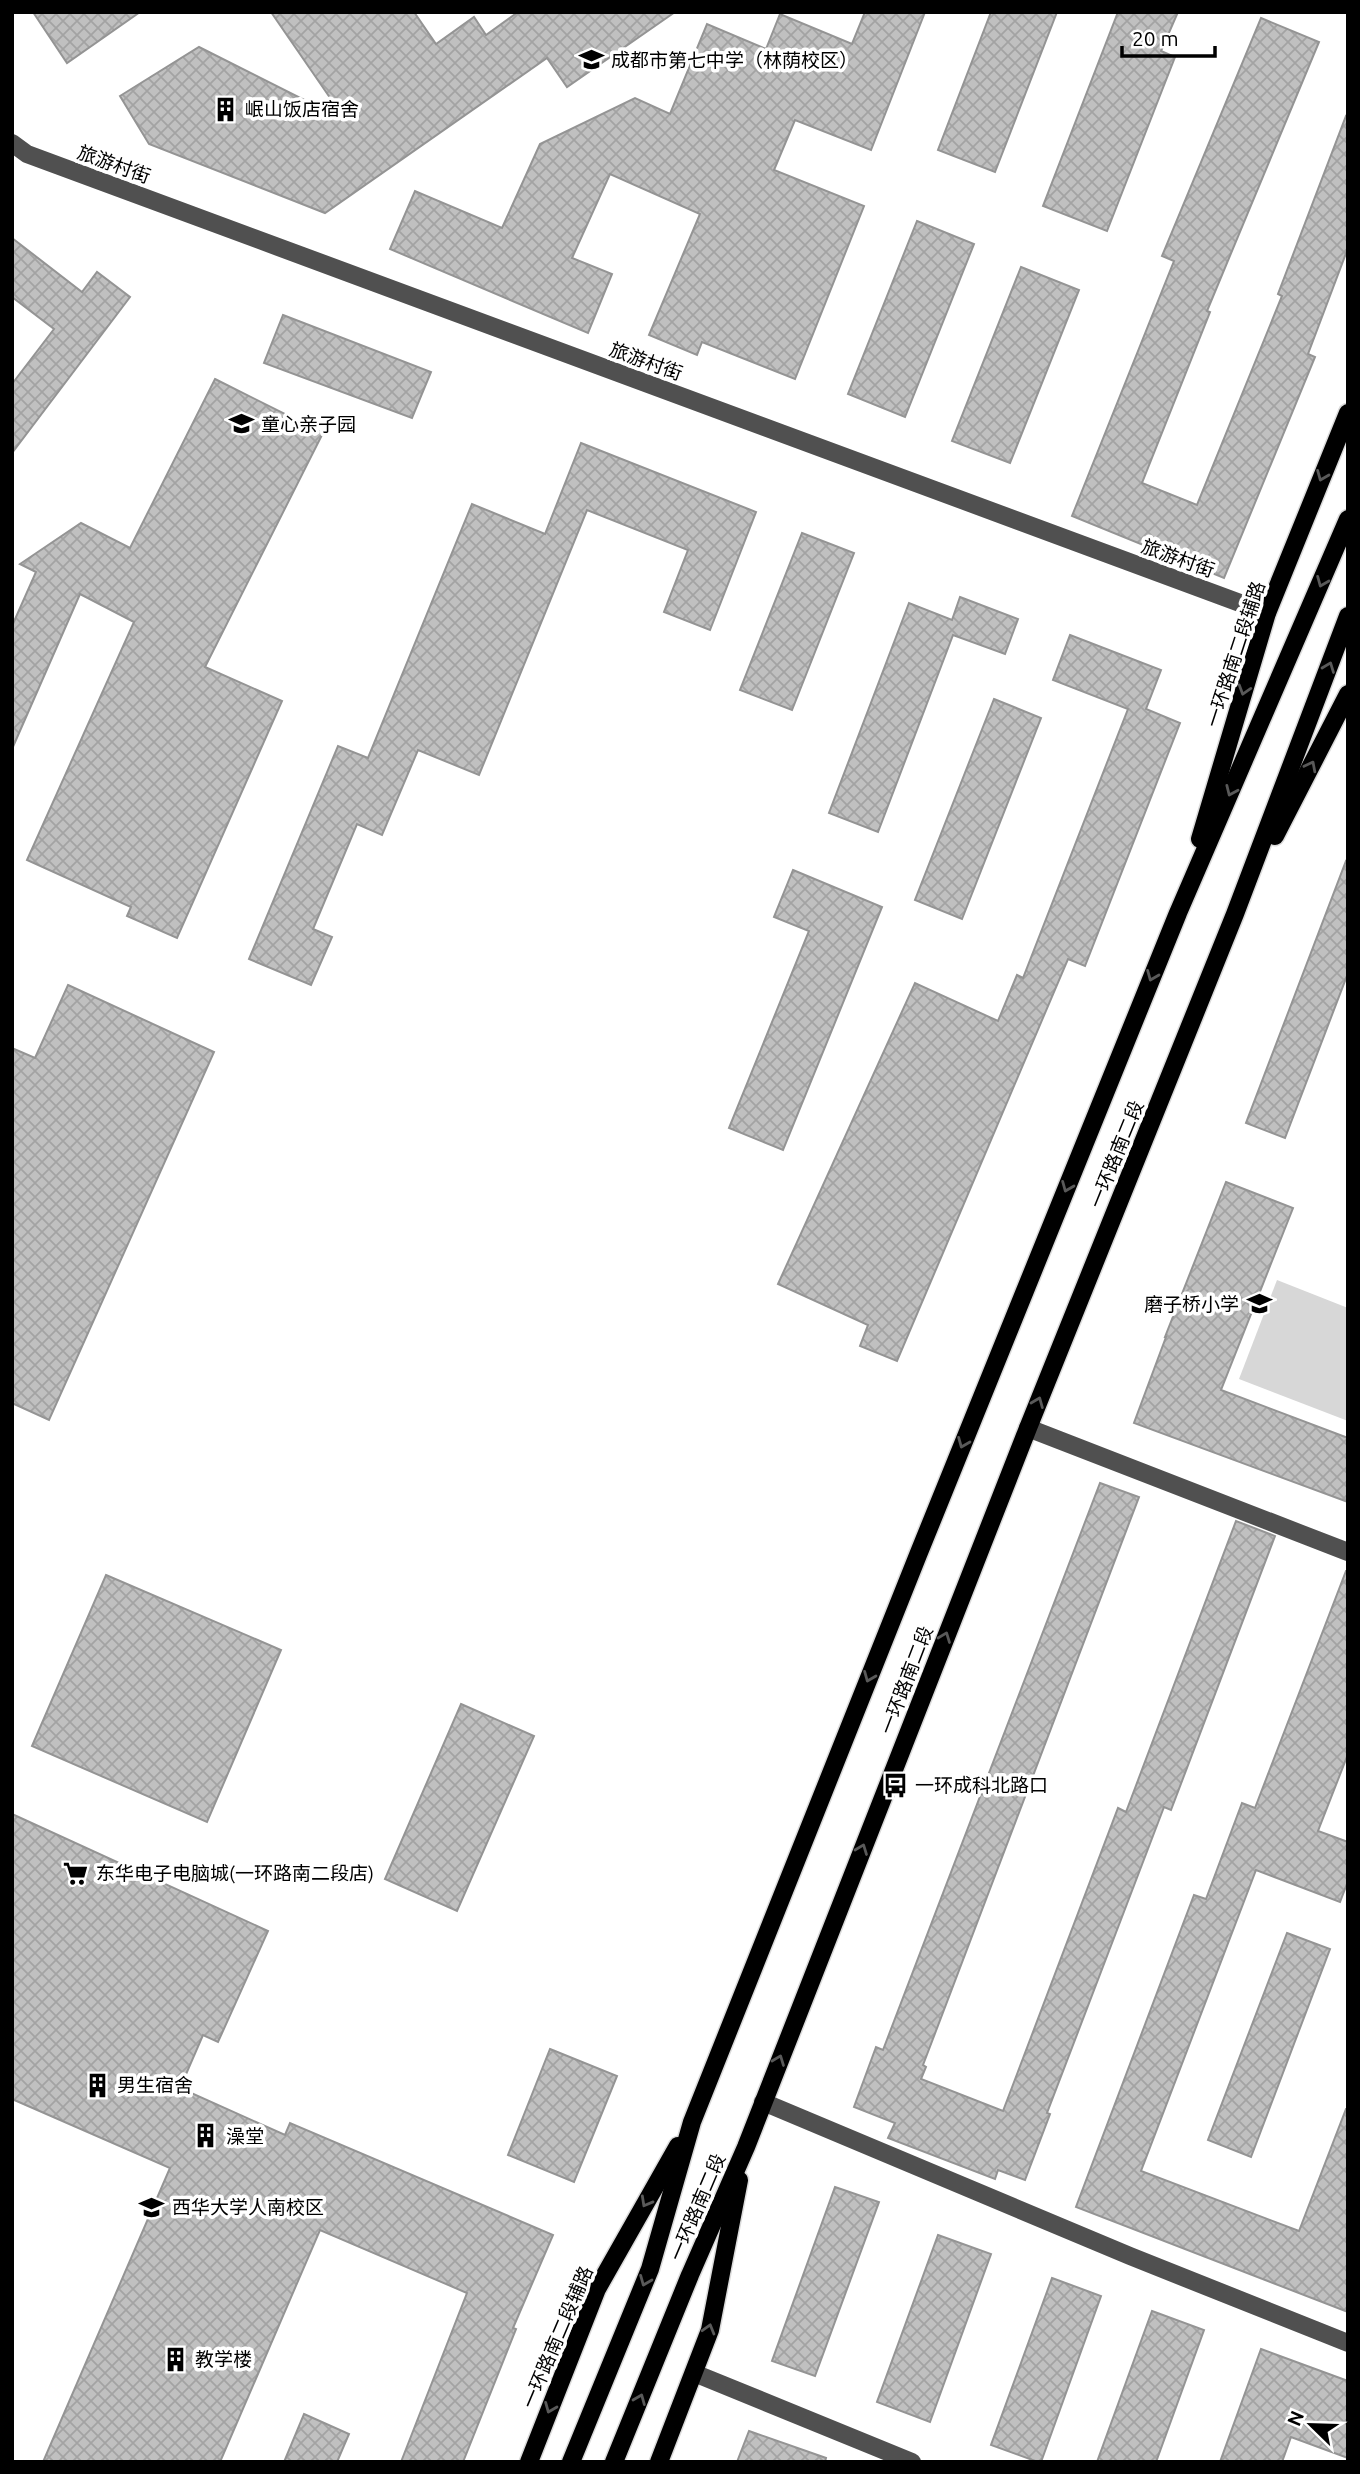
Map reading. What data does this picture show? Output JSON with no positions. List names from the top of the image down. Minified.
{"streets":{"main road":["一环路南二段辅路","一环路南二段"],"street":["旅游村街"]},"crossings":[["旅游村街","一环路南二段辅路"],["一环路南二段辅路","一环路南二段"]],"places":{"school or university":["成都市第七中学（林荫校区）","童心亲子园","磨子桥小学","西华大学人南校区"],"building":["岷山饭店宿舍","男生宿舍","澡堂","教学楼"],"bus stop":["一环成科北路口"],"supermarket":["东华电子电脑城(一环路南二段店)"]},"scale_bar":"20 m","north":"top left"}
